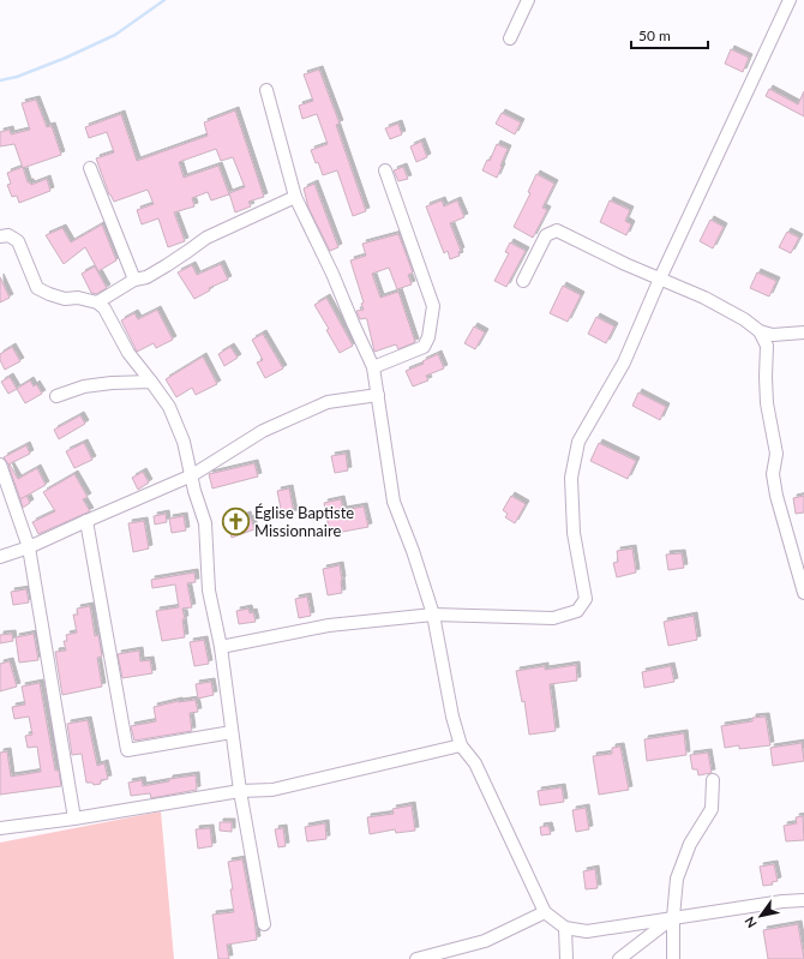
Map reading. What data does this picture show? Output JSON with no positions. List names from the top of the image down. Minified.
{"places":{"church":["Église Baptiste Missionnaire"]},"scale_bar":"50 m","north":"bottom left"}
